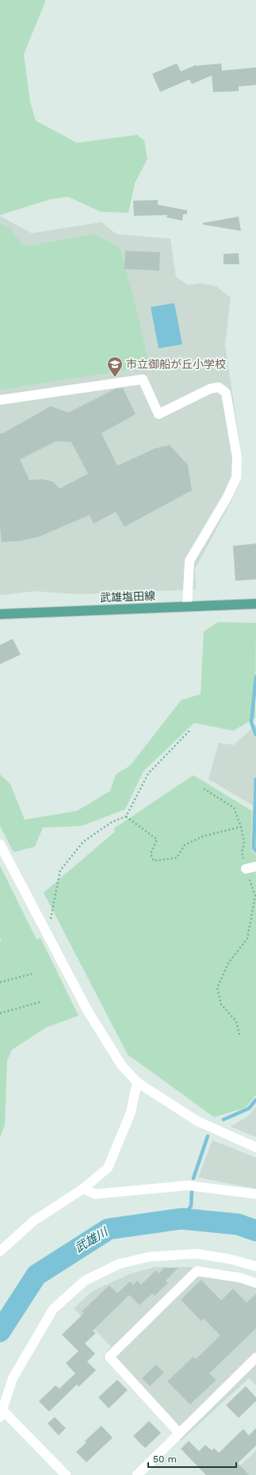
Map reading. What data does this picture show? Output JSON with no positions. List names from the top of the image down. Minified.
{"streets":{"main road":["武雄塩田線"]},"water":["武雄川"],"places":{"school or university":["市立御船が丘小学校"]},"scale_bar":"50 m"}
